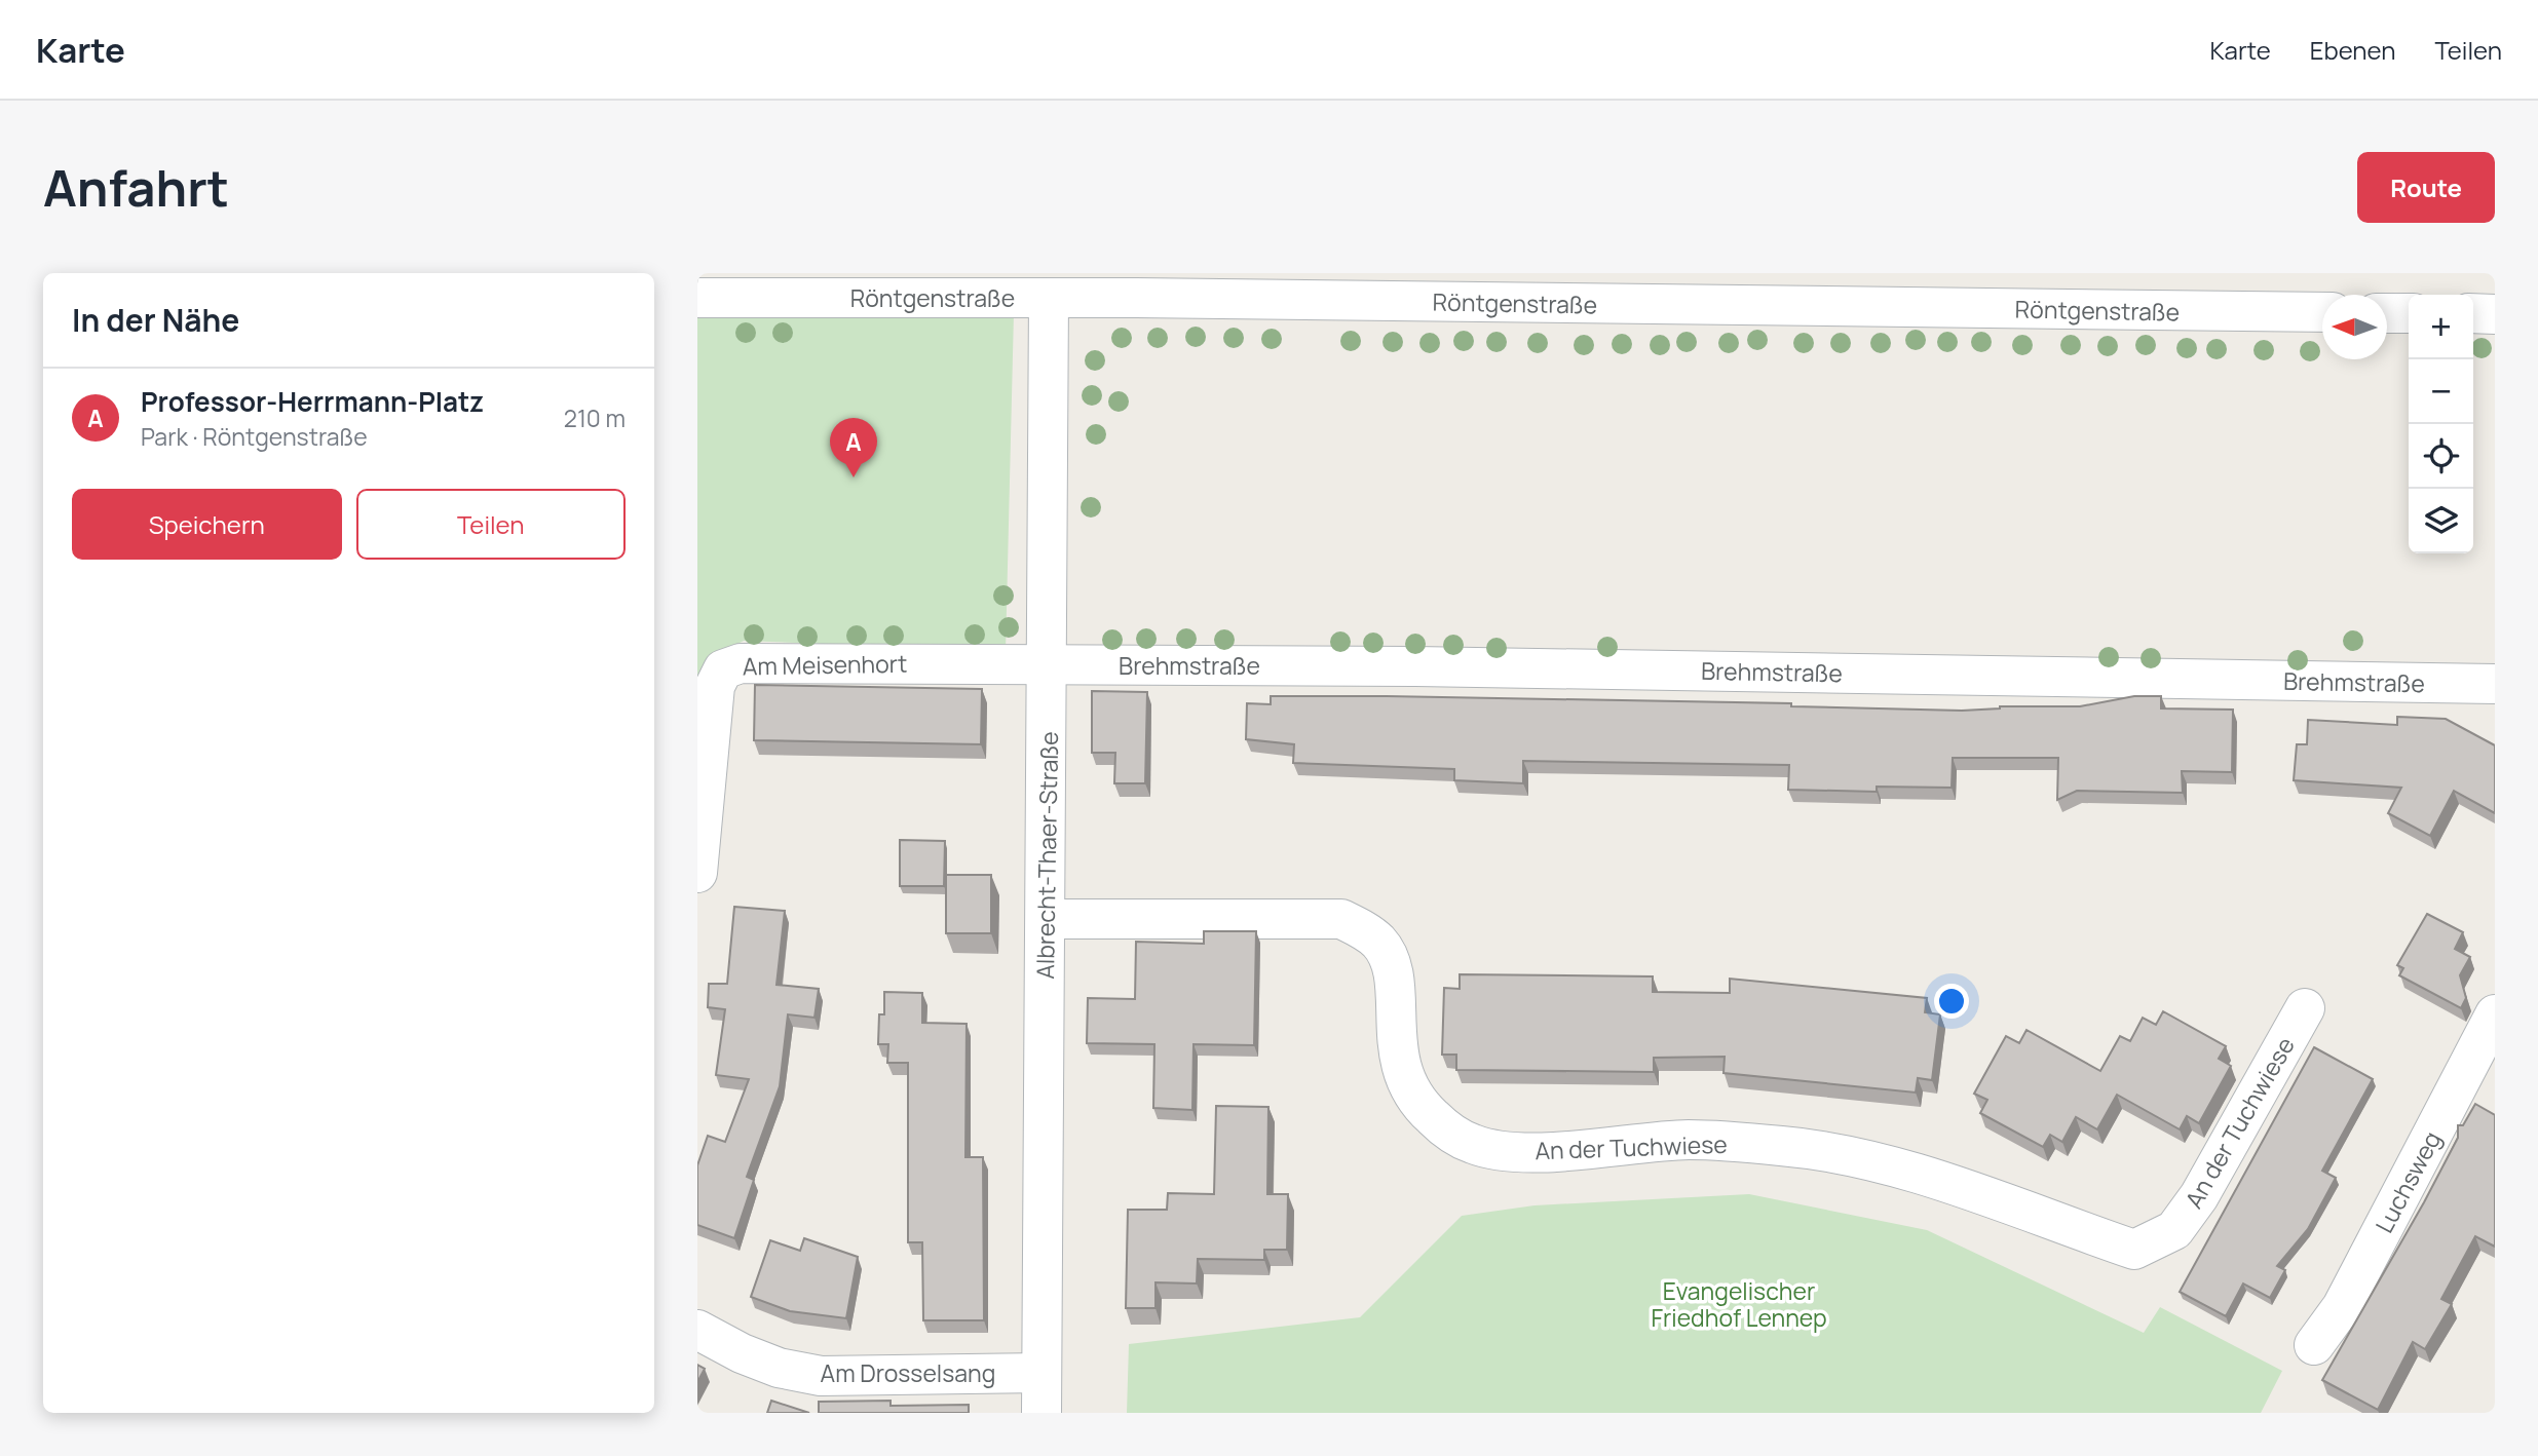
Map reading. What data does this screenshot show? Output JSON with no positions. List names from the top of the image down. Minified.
{"streets":{"street":["Röntgenstraße","Am Meisenhort","Brehmstraße","Albrecht-Thaer-Straße","An der Tuchwiese","Luchsweg","Am Drosselsang"]},"crossings":[["Röntgenstraße","Albrecht-Thaer-Straße"],["Am Meisenhort","Brehmstraße"],["Am Meisenhort","Albrecht-Thaer-Straße"],["Brehmstraße","Albrecht-Thaer-Straße"],["Albrecht-Thaer-Straße","An der Tuchwiese"],["Albrecht-Thaer-Straße","Am Drosselsang"]],"parks":["Evangelischer Friedhof Lennep"],"north":"left","page":{"header":"Karte","nav":["Karte","Ebenen","Teilen"],"buttons":["Route",["Speichern","Teilen"]],"title":"Anfahrt","heading":"In der Nähe","map_buttons":["+","−"],"list":[{"mark":"A","name":"Professor-Herrmann-Platz","note":"Park · Röntgenstraße","value":"210 m"}],"pins":"A"}}
